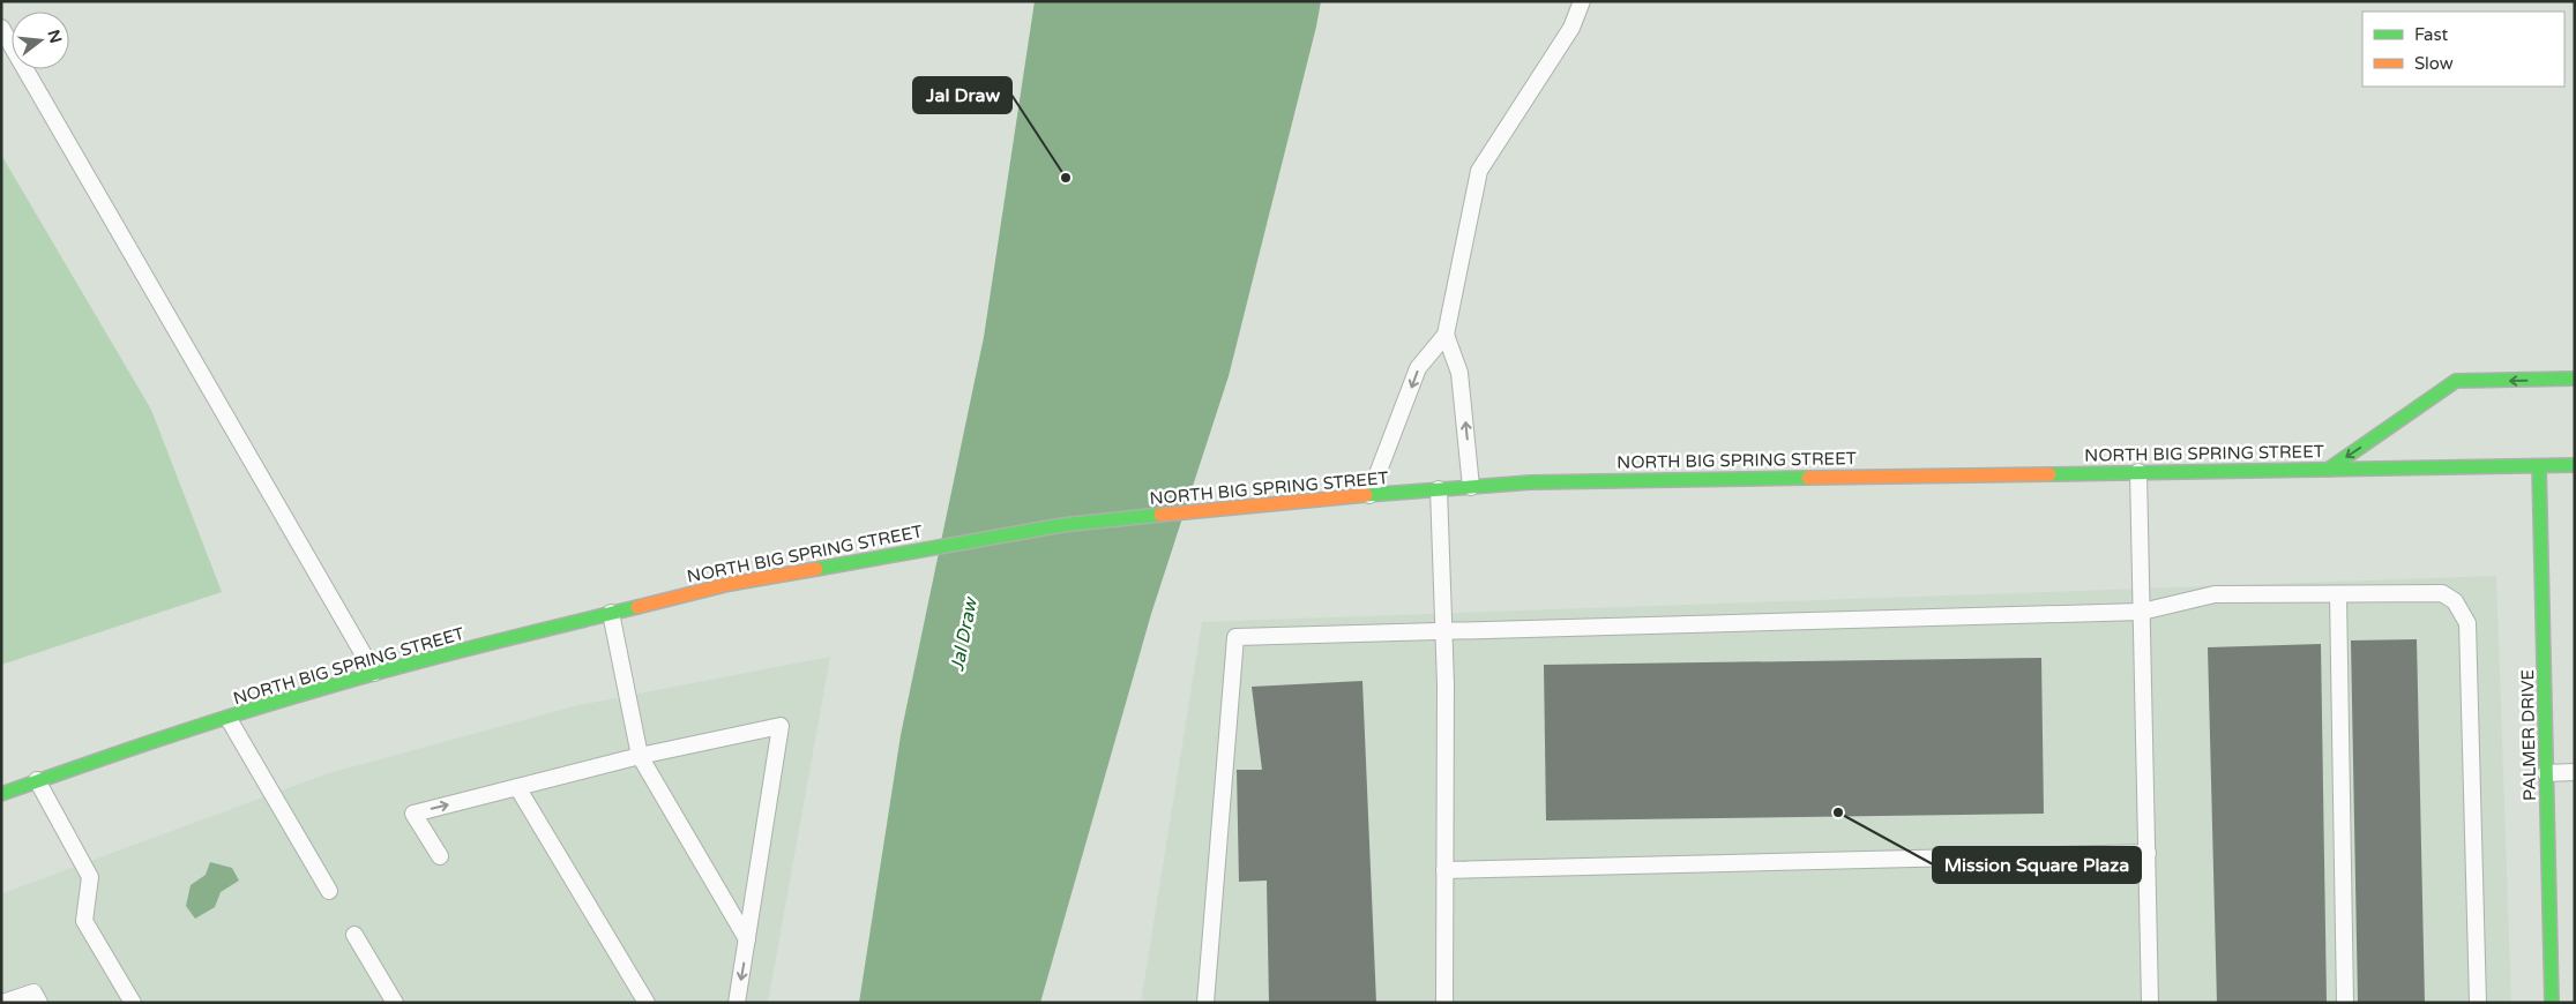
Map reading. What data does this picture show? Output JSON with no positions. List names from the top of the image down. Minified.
{"streets":{"main road":["NORTH BIG SPRING STREET","PALMER DRIVE"]},"crossings":[["NORTH BIG SPRING STREET","PALMER DRIVE"]],"water":["Jal Draw"],"places":["Jal Draw","Mission Square Plaza"],"legend":["Fast","Slow"],"north":"right"}
